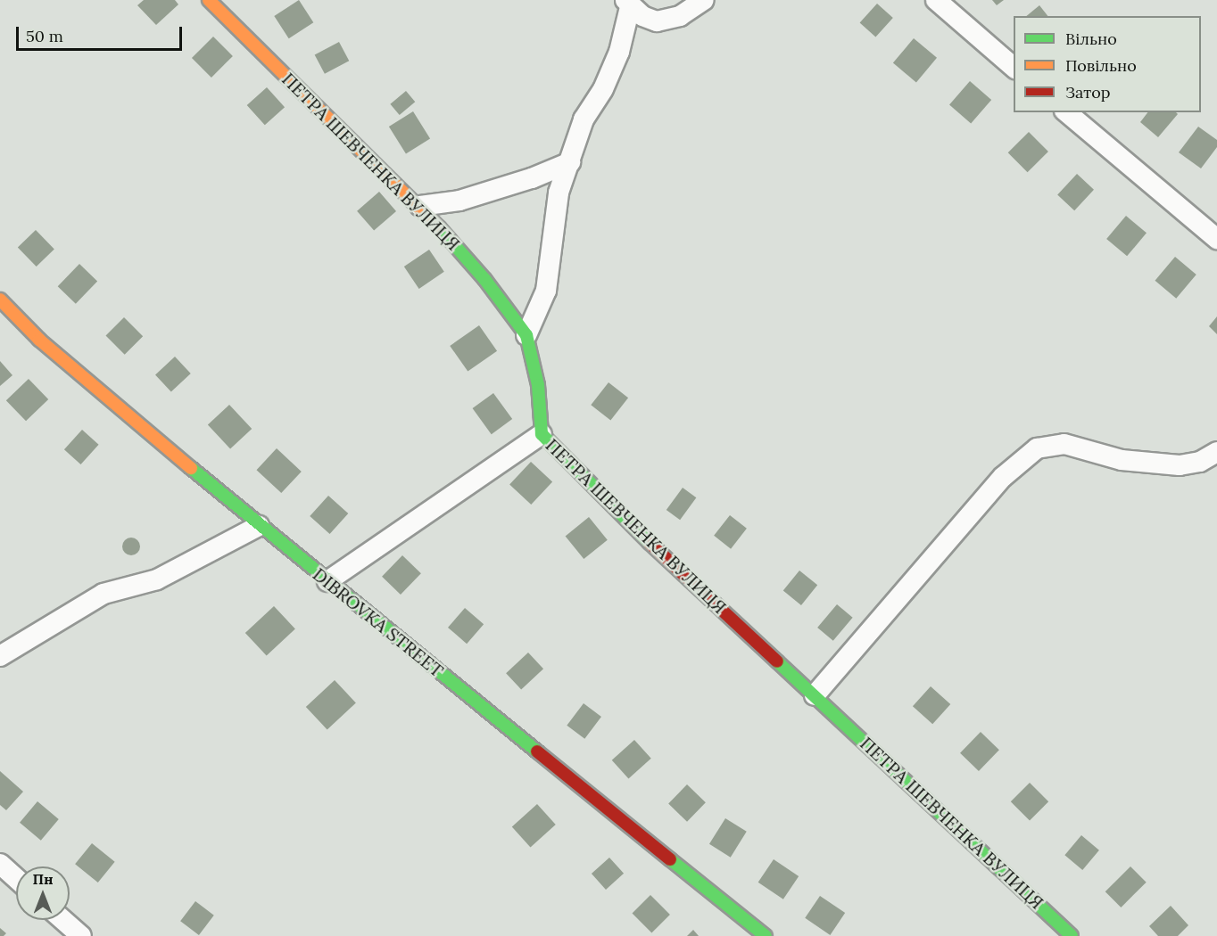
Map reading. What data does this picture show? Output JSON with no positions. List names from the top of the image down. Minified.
{"streets":{"street":["ПЕТРА ШЕВЧЕНКА ВУЛИЦЯ","DIBROVKA STREET"]},"legend":["Вільно","Повільно","Затор"],"scale_bar":"50 m","north":"top"}
